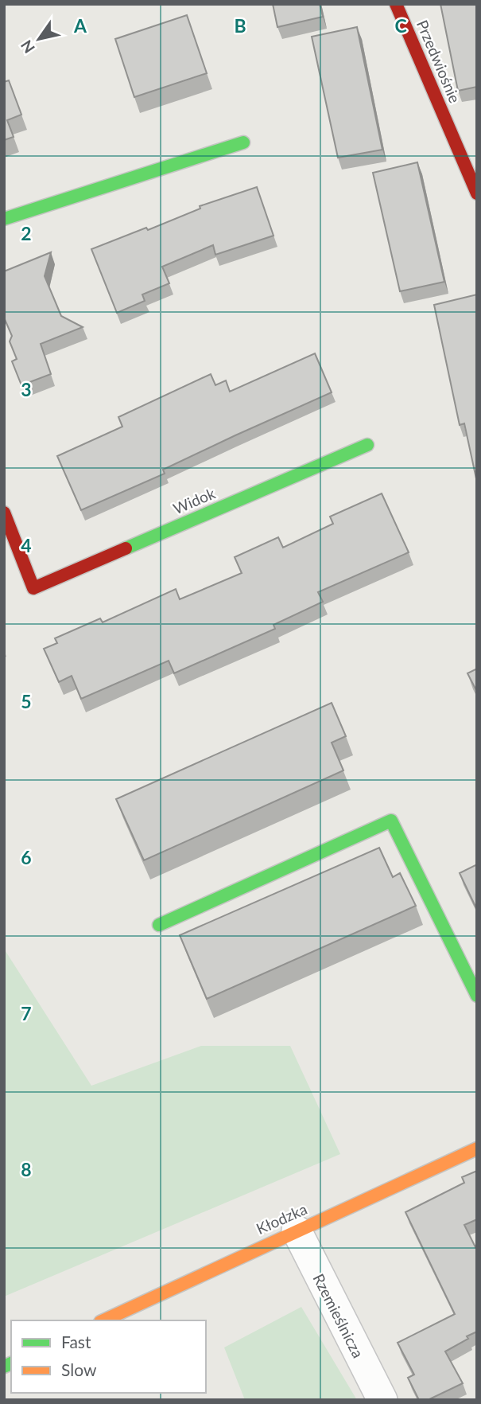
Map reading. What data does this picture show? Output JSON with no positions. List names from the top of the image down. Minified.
{"streets":{"street":["Przedwiośnie","Widok","Kłodzka","Rzemieślnicza"]},"crossings":[["Kłodzka","Rzemieślnicza"]],"legend":["Fast","Slow"],"north":"bottom left","grid":{"columns":["A","B","C"],"rows":["2","3","4","5","6","7","8"]}}
